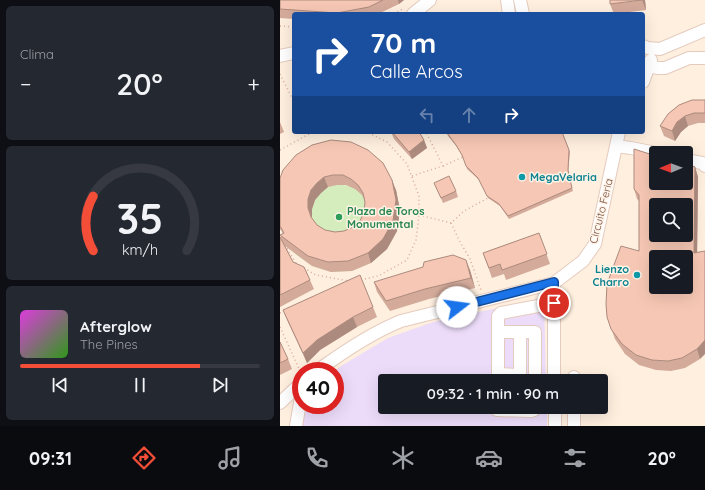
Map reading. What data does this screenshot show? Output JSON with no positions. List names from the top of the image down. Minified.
{"streets":{"street":["Circuito Feria"]},"places":["MegaVelaria","Plaza de Toros Monumental","Lienzo Charro"],"north":"left","page":{"tile":"Clima","turn":["70 m","Calle Arcos"],"heat":["−","20°","+"],"song":["Afterglow","The Pines"],"limit":"40","trip":"09:32 · 1 min · 90 m","tabs":["09:31","20°"],"gauge":["35","km/h"]}}
